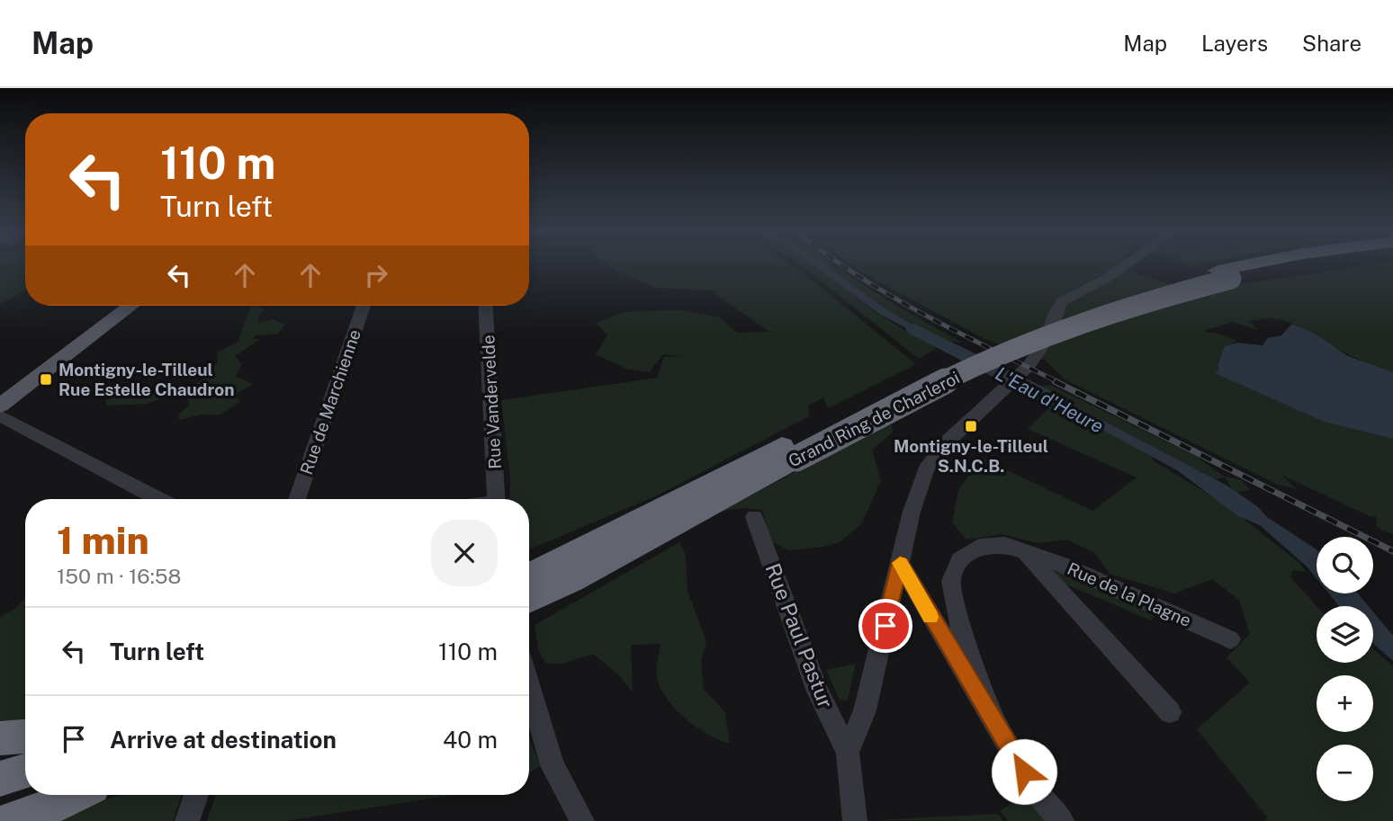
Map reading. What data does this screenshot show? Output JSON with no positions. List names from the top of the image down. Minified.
{"streets":{"highway":["Grand Ring de Charleroi"],"street":["Rue de Marchienne","Rue Vandervelde","Rue de la Plagne","Rue Paul Pastur"]},"water":["L'Eau d'Heure"],"places":{"transit":["Montigny-le-Tilleul Rue Estelle Chaudron","Montigny-le-Tilleul S.N.C.B."]},"page":{"header":"Map","nav":["Map","Layers","Share"],"turn":["110 m","Turn left"],"heading":["1 min","150 m · 16:58"],"map_buttons":["+","−"],"list":[{"name":"Turn left","value":"110 m"},{"name":"Arrive at destination","value":"40 m"}]}}
